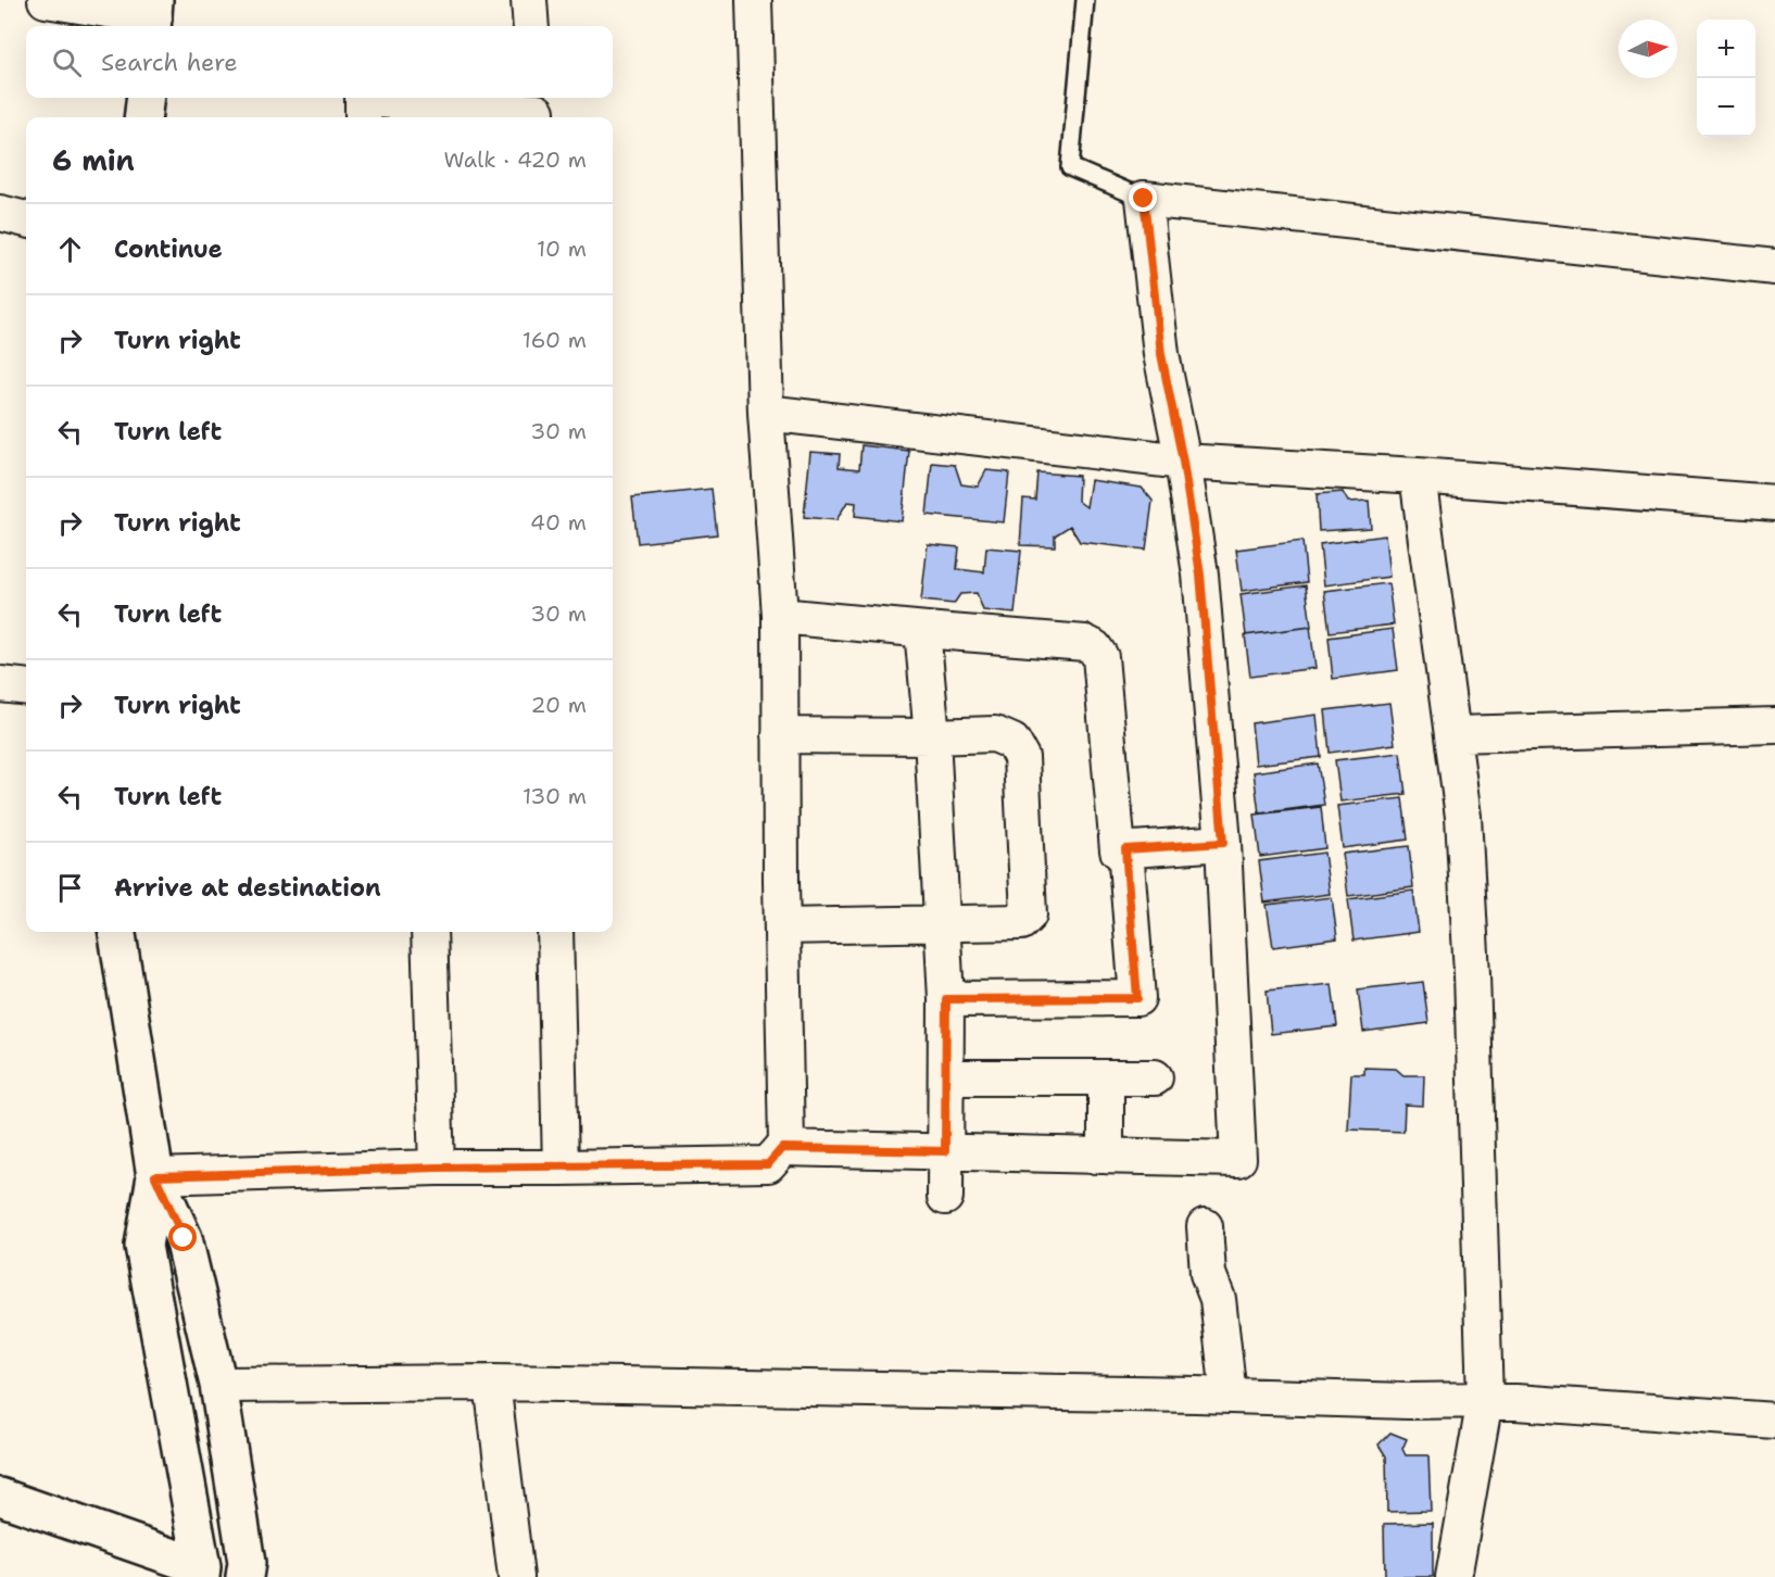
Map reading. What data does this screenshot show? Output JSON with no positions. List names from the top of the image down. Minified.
{"north":"right","page":{"map_buttons":["+","−"],"search":"Search here","heading":["6 min","Walk · 420 m"],"list":[["Continue","10 m"],["Turn right","160 m"],["Turn left","30 m"],["Turn right","40 m"],["Turn left","30 m"],["Turn right","20 m"],["Turn left","130 m"],"Arrive at destination"]}}
